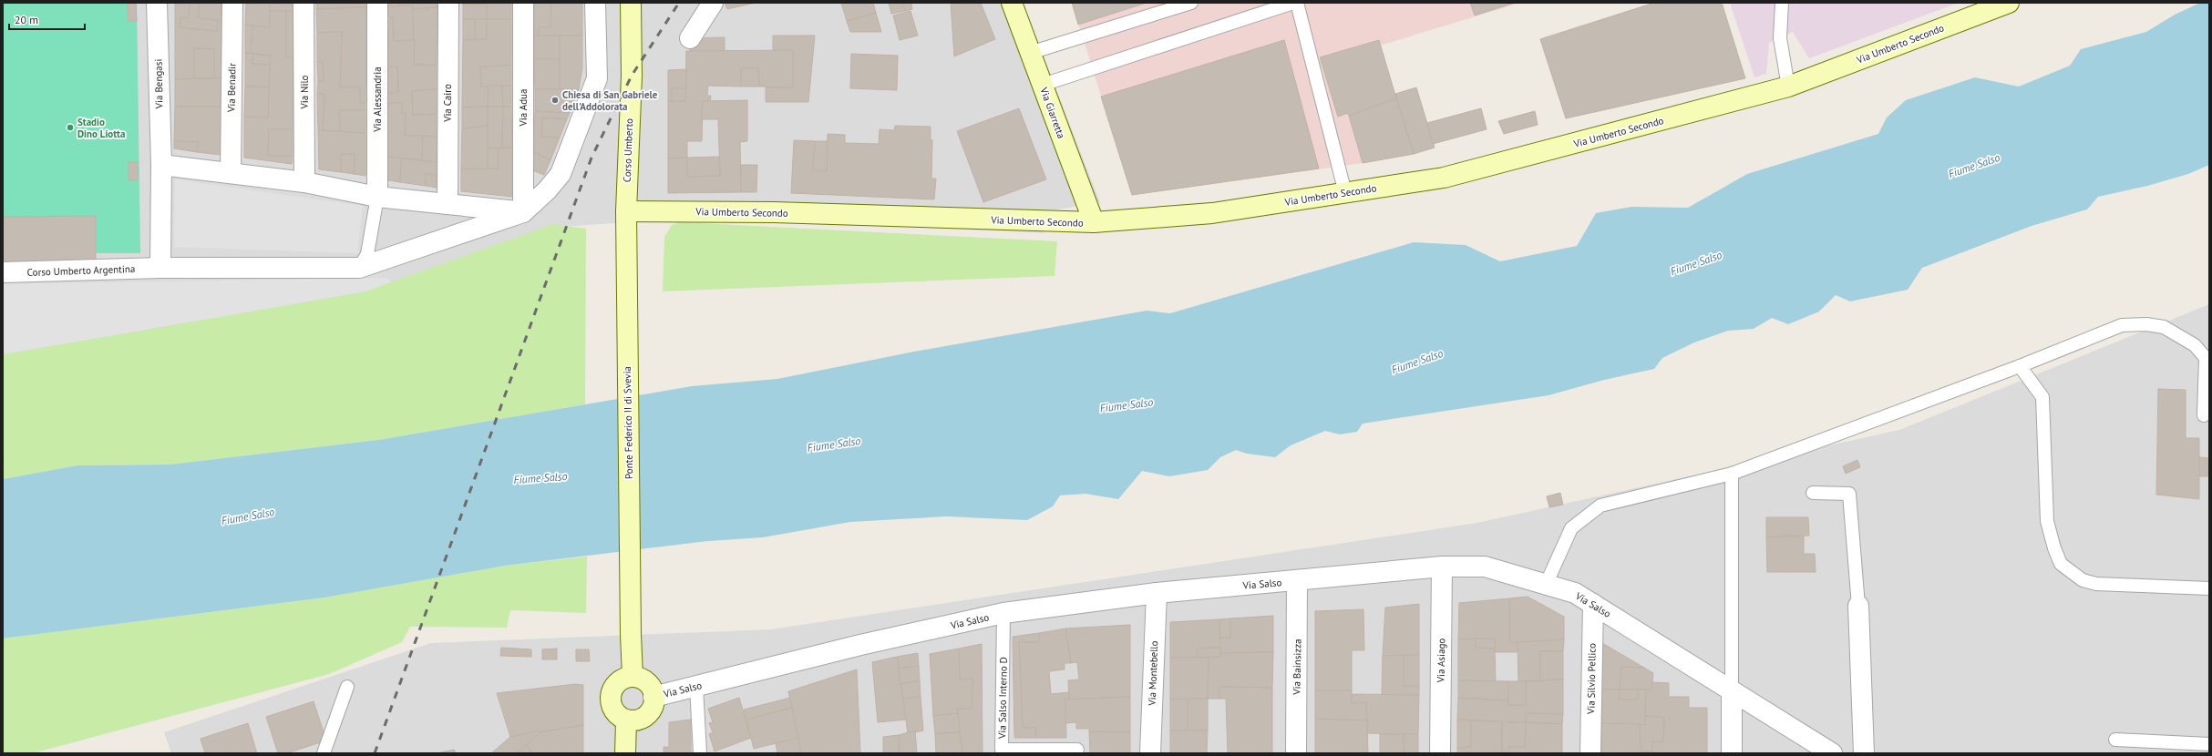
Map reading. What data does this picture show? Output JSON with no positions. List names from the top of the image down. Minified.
{"streets":{"main road":["Via Umberto Secondo","Via Giarretta","Corso Umberto","Ponte Federico II di Svevia"],"street":["Via Bengasi","Via Benadir","Via Nilo","Via Alessandria","Via Cairo","Via Adua","Corso Umberto Argentina","Via Salso","Via Asiago","Via Bainsizza","Via Montebello","Via Silvio Pellico"],"lane":["Via Salso Interno D"]},"crossings":[["Via Umberto Secondo","Via Giarretta"],["Via Umberto Secondo","Corso Umberto"],["Via Umberto Secondo","Ponte Federico II di Svevia"],["Via Bengasi","Corso Umberto Argentina"],["Via Adua","Corso Umberto Argentina"],["Corso Umberto","Ponte Federico II di Svevia"],["Ponte Federico II di Svevia","Via Salso"],["Via Salso","Via Asiago"],["Via Salso","Via Bainsizza"],["Via Salso","Via Montebello"],["Via Salso","Via Silvio Pellico"],["Via Salso","Via Salso Interno D"]],"water":["Fiume Salso"],"places":["Chiesa di San Gabriele dell'Addolorata","Stadio Dino Liotta"],"scale_bar":"20 m"}
